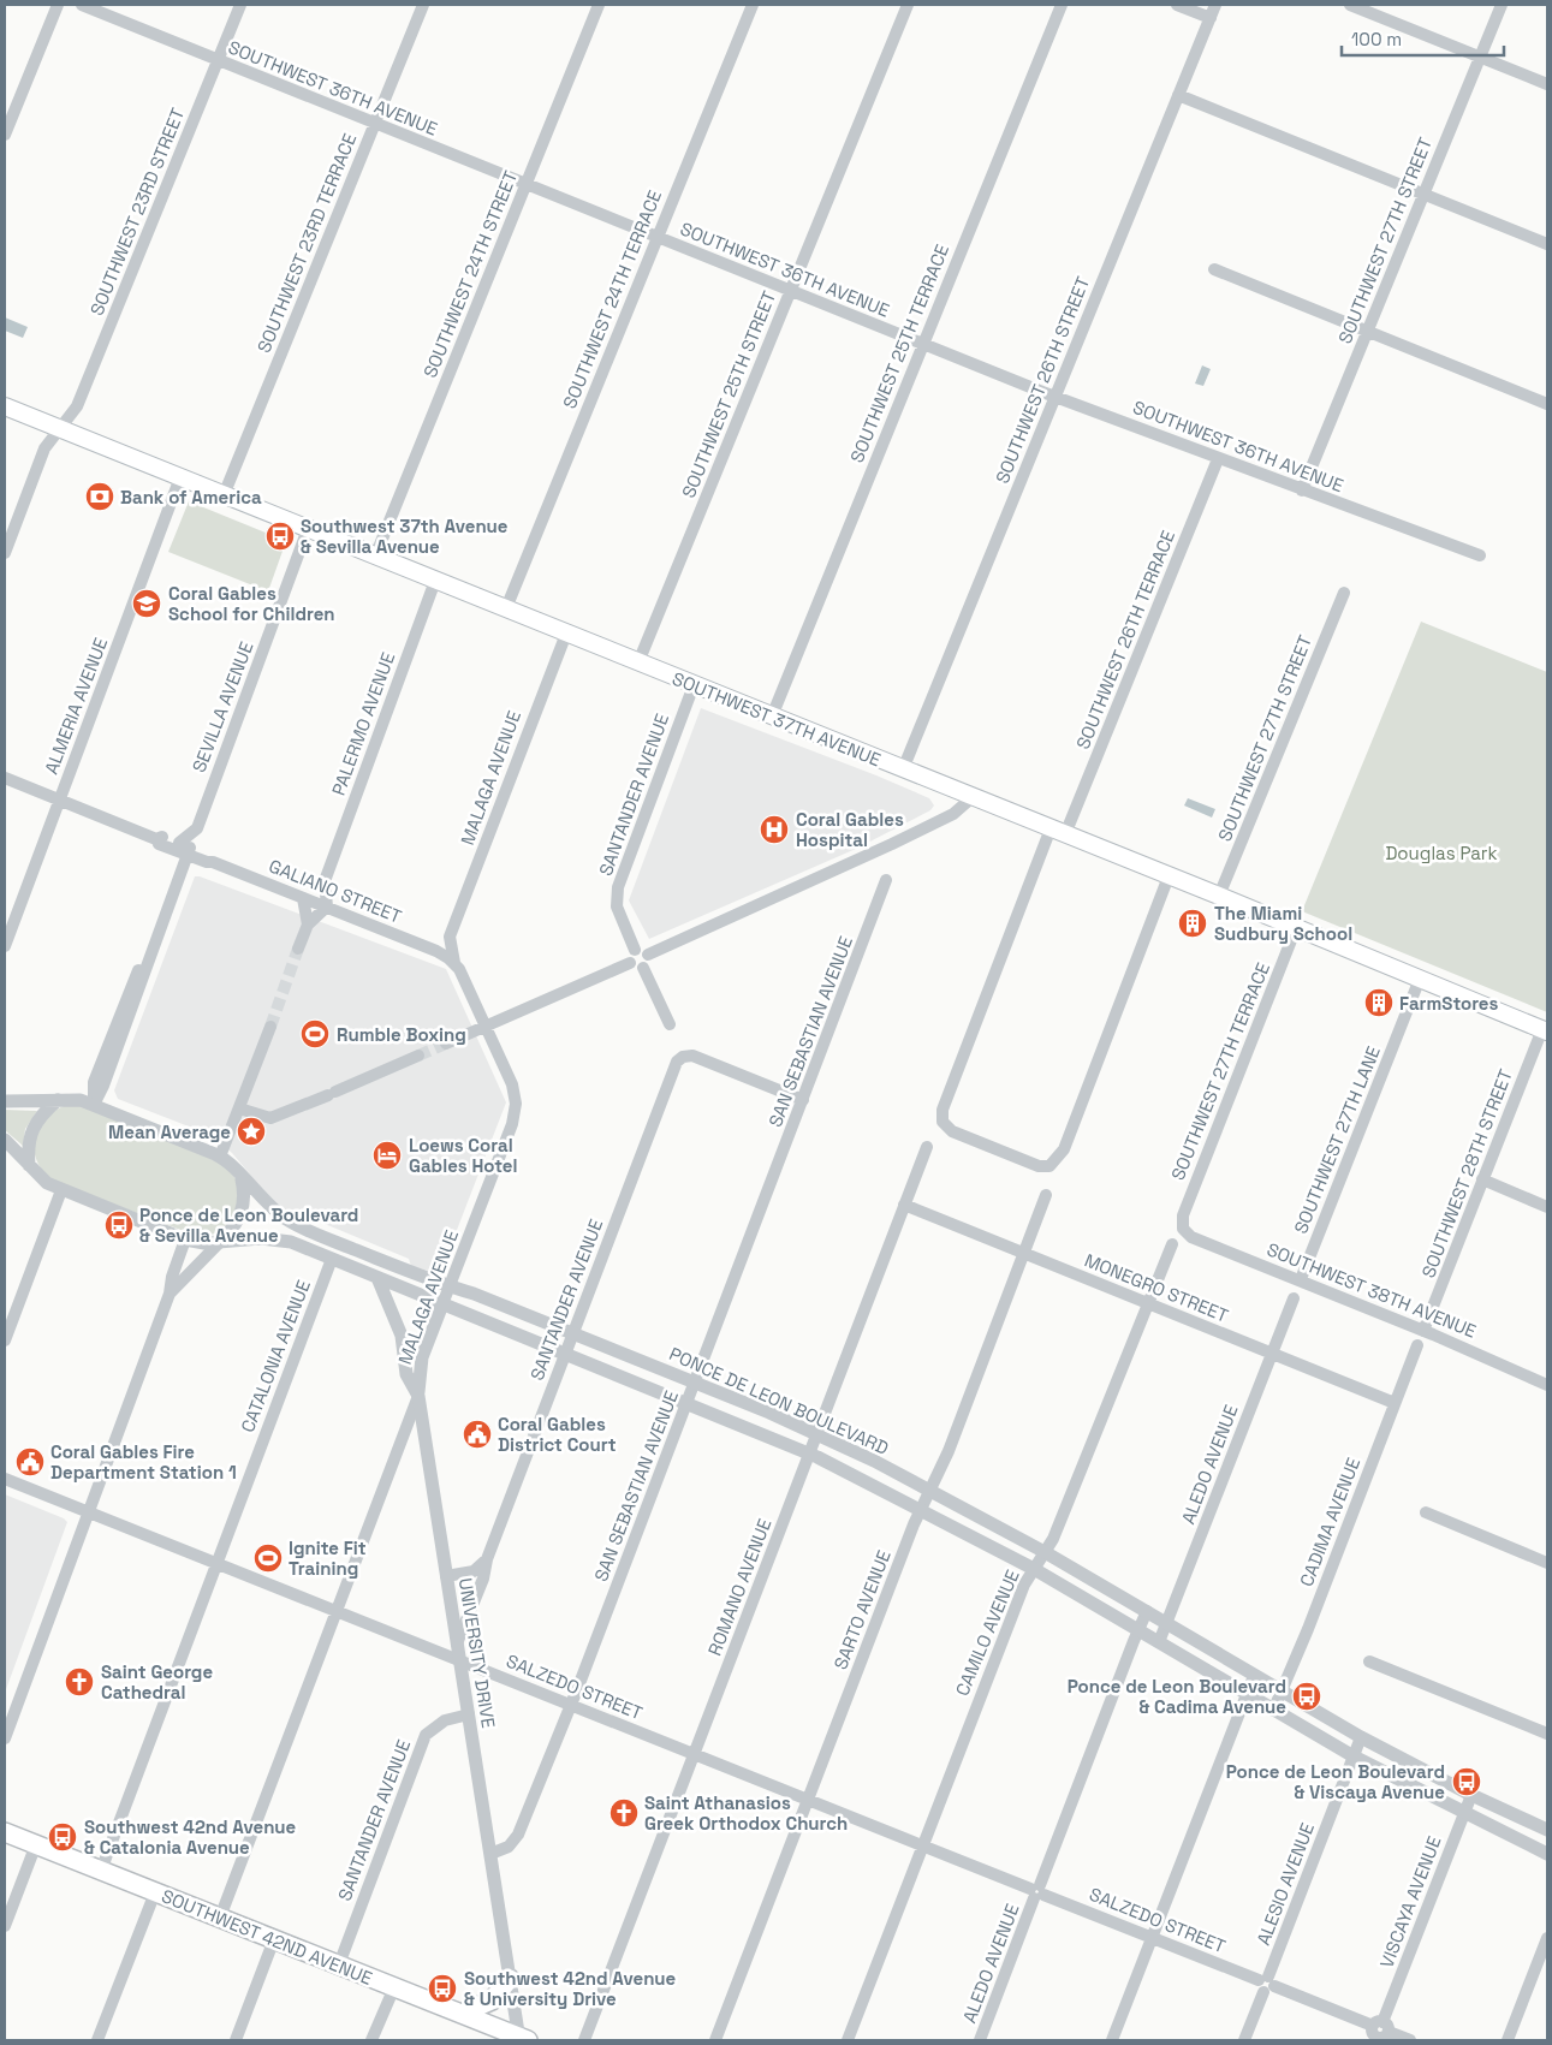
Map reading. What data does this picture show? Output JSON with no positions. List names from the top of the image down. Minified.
{"streets":{"main road":["SOUTHWEST 37TH AVENUE","SOUTHWEST 42ND AVENUE"],"street":["SOUTHWEST 36TH AVENUE","SOUTHWEST 23RD STREET","SOUTHWEST 27TH STREET","SOUTHWEST 23RD TERRACE","SOUTHWEST 24TH STREET","SOUTHWEST 24TH TERRACE","SOUTHWEST 25TH TERRACE","SOUTHWEST 26TH STREET","SOUTHWEST 25TH STREET","SOUTHWEST 26TH TERRACE","ALMERIA AVENUE","SEVILLA AVENUE","PALERMO AVENUE","MALAGA AVENUE","SANTANDER AVENUE","GALIANO STREET","SAN SEBASTIAN AVENUE","SOUTHWEST 27TH TERRACE","SOUTHWEST 27TH LANE","SOUTHWEST 28TH STREET","MONEGRO STREET","SOUTHWEST 38TH AVENUE","CATALONIA AVENUE","PONCE DE LEON BOULEVARD","ALEDO AVENUE","CADIMA AVENUE","ROMANO AVENUE","SARTO AVENUE","CAMILO AVENUE","UNIVERSITY DRIVE","SALZEDO STREET","ALESIO AVENUE","VISCAYA AVENUE"]},"crossings":[["SOUTHWEST 36TH AVENUE","SOUTHWEST 23RD STREET"],["SOUTHWEST 36TH AVENUE","SOUTHWEST 27TH STREET"],["SOUTHWEST 36TH AVENUE","SOUTHWEST 23RD TERRACE"],["SOUTHWEST 36TH AVENUE","SOUTHWEST 24TH STREET"],["SOUTHWEST 36TH AVENUE","SOUTHWEST 24TH TERRACE"],["SOUTHWEST 36TH AVENUE","SOUTHWEST 25TH TERRACE"],["SOUTHWEST 36TH AVENUE","SOUTHWEST 26TH STREET"],["SOUTHWEST 36TH AVENUE","SOUTHWEST 25TH STREET"],["SOUTHWEST 36TH AVENUE","SOUTHWEST 26TH TERRACE"],["SOUTHWEST 23RD STREET","SOUTHWEST 37TH AVENUE"],["SOUTHWEST 27TH STREET","SOUTHWEST 37TH AVENUE"],["SOUTHWEST 23RD TERRACE","SOUTHWEST 37TH AVENUE"],["SOUTHWEST 24TH STREET","SOUTHWEST 37TH AVENUE"],["SOUTHWEST 24TH TERRACE","SOUTHWEST 37TH AVENUE"],["SOUTHWEST 25TH TERRACE","SOUTHWEST 37TH AVENUE"],["SOUTHWEST 26TH STREET","SOUTHWEST 37TH AVENUE"],["SOUTHWEST 25TH STREET","SOUTHWEST 37TH AVENUE"],["SOUTHWEST 26TH TERRACE","SOUTHWEST 37TH AVENUE"],["ALMERIA AVENUE","SOUTHWEST 37TH AVENUE"],["ALMERIA AVENUE","GALIANO STREET"],["SEVILLA AVENUE","SOUTHWEST 37TH AVENUE"],["SEVILLA AVENUE","GALIANO STREET"],["SEVILLA AVENUE","PONCE DE LEON BOULEVARD"],["SOUTHWEST 37TH AVENUE","PALERMO AVENUE"],["SOUTHWEST 37TH AVENUE","MALAGA AVENUE"],["SOUTHWEST 37TH AVENUE","SANTANDER AVENUE"],["SOUTHWEST 37TH AVENUE","SOUTHWEST 27TH TERRACE"],["SOUTHWEST 37TH AVENUE","SOUTHWEST 27TH LANE"],["SOUTHWEST 37TH AVENUE","SOUTHWEST 28TH STREET"],["PALERMO AVENUE","GALIANO STREET"],["MALAGA AVENUE","GALIANO STREET"],["MALAGA AVENUE","PONCE DE LEON BOULEVARD"],["MALAGA AVENUE","UNIVERSITY DRIVE"],["MALAGA AVENUE","SALZEDO STREET"],["MALAGA AVENUE","SOUTHWEST 42ND AVENUE"],["SANTANDER AVENUE","SAN SEBASTIAN AVENUE"],["SANTANDER AVENUE","PONCE DE LEON BOULEVARD"],["SANTANDER AVENUE","UNIVERSITY DRIVE"],["SANTANDER AVENUE","SOUTHWEST 42ND AVENUE"],["SAN SEBASTIAN AVENUE","PONCE DE LEON BOULEVARD"],["SAN SEBASTIAN AVENUE","UNIVERSITY DRIVE"],["SAN SEBASTIAN AVENUE","SALZEDO STREET"],["SOUTHWEST 27TH TERRACE","SOUTHWEST 38TH AVENUE"],["SOUTHWEST 27TH LANE","SOUTHWEST 38TH AVENUE"],["SOUTHWEST 28TH STREET","SOUTHWEST 38TH AVENUE"],["MONEGRO STREET","ALEDO AVENUE"],["MONEGRO STREET","CADIMA AVENUE"],["MONEGRO STREET","ROMANO AVENUE"],["MONEGRO STREET","SARTO AVENUE"],["MONEGRO STREET","CAMILO AVENUE"],["CATALONIA AVENUE","PONCE DE LEON BOULEVARD"],["CATALONIA AVENUE","SALZEDO STREET"],["CATALONIA AVENUE","SOUTHWEST 42ND AVENUE"],["PONCE DE LEON BOULEVARD","ALEDO AVENUE"],["PONCE DE LEON BOULEVARD","CADIMA AVENUE"],["PONCE DE LEON BOULEVARD","ROMANO AVENUE"],["PONCE DE LEON BOULEVARD","SARTO AVENUE"],["PONCE DE LEON BOULEVARD","CAMILO AVENUE"],["PONCE DE LEON BOULEVARD","UNIVERSITY DRIVE"],["PONCE DE LEON BOULEVARD","ALESIO AVENUE"],["PONCE DE LEON BOULEVARD","VISCAYA AVENUE"],["ALEDO AVENUE","SALZEDO STREET"],["ROMANO AVENUE","SALZEDO STREET"],["SARTO AVENUE","SALZEDO STREET"],["CAMILO AVENUE","SALZEDO STREET"],["UNIVERSITY DRIVE","SALZEDO STREET"],["UNIVERSITY DRIVE","SOUTHWEST 42ND AVENUE"],["SALZEDO STREET","ALESIO AVENUE"],["SALZEDO STREET","VISCAYA AVENUE"]],"parks":["Douglas Park"],"places":{"bank":["Bank of America"],"bus stop":["Southwest 37th Avenue & Sevilla Avenue","Ponce de Leon Boulevard & Sevilla Avenue","Ponce de Leon Boulevard & Cadima Avenue","Ponce de Leon Boulevard & Viscaya Avenue","Southwest 42nd Avenue & Catalonia Avenue","Southwest 42nd Avenue & University Drive"],"school or university":["Coral Gables School for Children"],"hospital":["Coral Gables Hospital"],"building":["The Miami Sudbury School","FarmStores"],"sports":["Rumble Boxing","Ignite Fit Training"],"place":["Mean Average"],"hotel":["Loews Coral Gables Hotel"],"public building":["Coral Gables District Court","Coral Gables Fire Department Station 1"],"church":["Saint George Cathedral","Saint Athanasios Greek Orthodox Church"]},"scale_bar":"100 m"}
